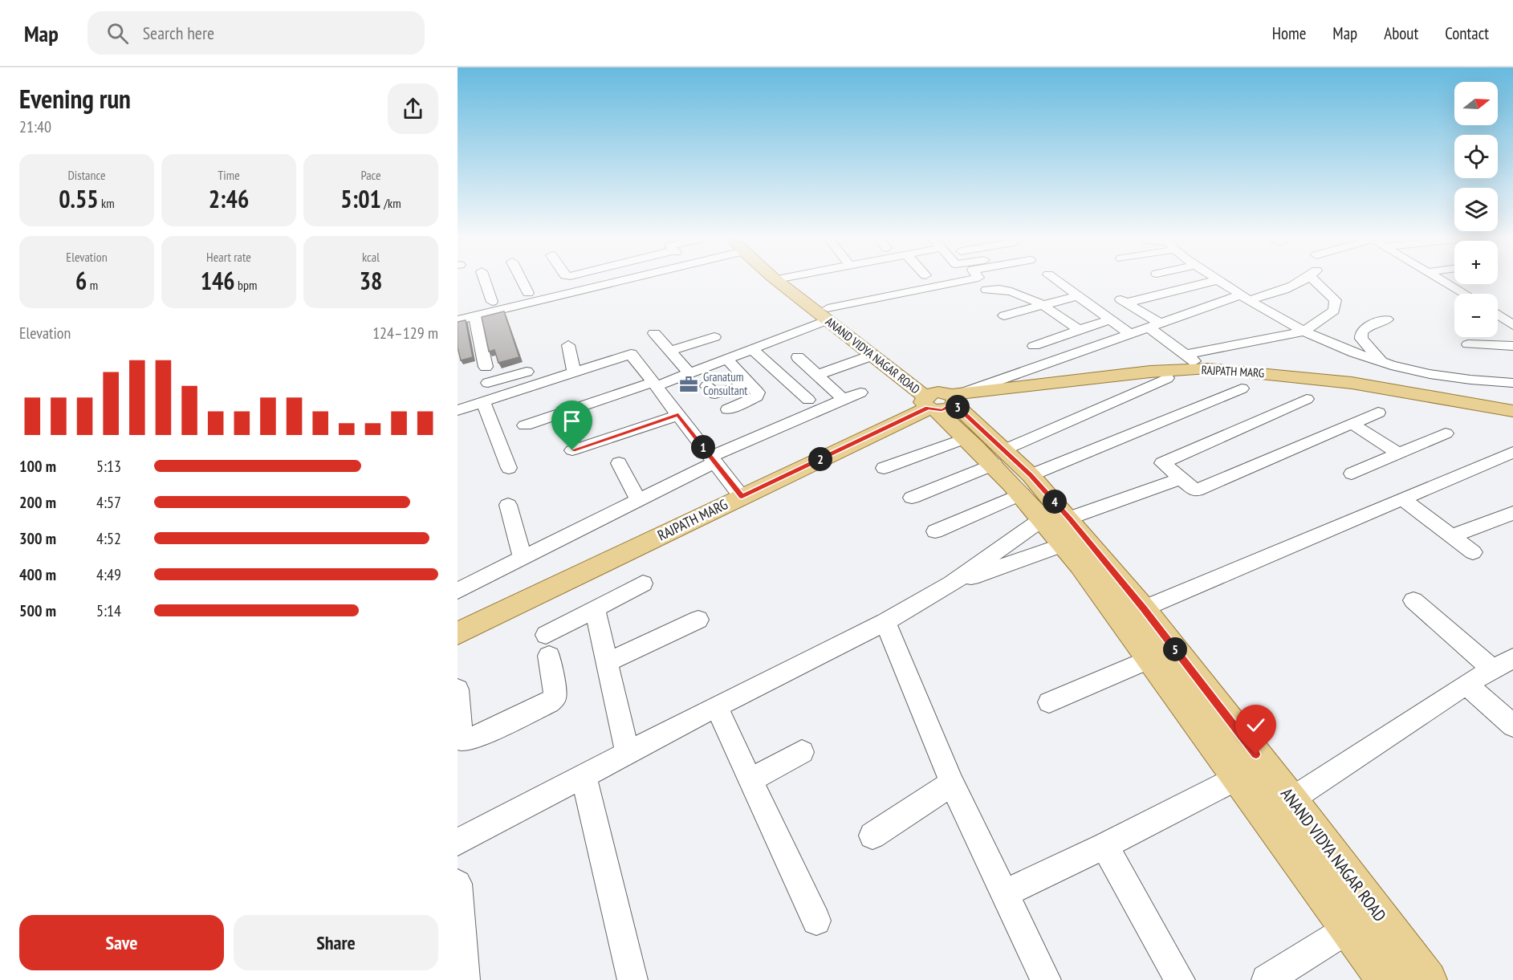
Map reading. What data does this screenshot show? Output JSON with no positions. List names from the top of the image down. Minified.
{"streets":{"main road":["ANAND VIDYA NAGAR ROAD","RAJPATH MARG"]},"crossings":[["ANAND VIDYA NAGAR ROAD","RAJPATH MARG"]],"places":{"office":["Granatum Consultant"]},"north":"right","page":{"header":"Map","search":"Search here","nav":["Home","Map","About","Contact"],"heading":["Evening run","21:40"],"map_buttons":["+","−"],"stats":[["Distance","0.55 km"],["Time","2:46"],["Pace","5:01 /km"],["Elevation","6 m"],["Heart rate","146 bpm"],["kcal","38"]],"chart":["Elevation","124–129 m"],"pins":["3","1","2","4","5"],"list":[{"name":"100 m","note":"5:13"},{"name":"200 m","note":"4:57"},{"name":"300 m","note":"4:52"},{"name":"400 m","note":"4:49"},{"name":"500 m","note":"5:14"}],"buttons":["Save","Share"]}}
